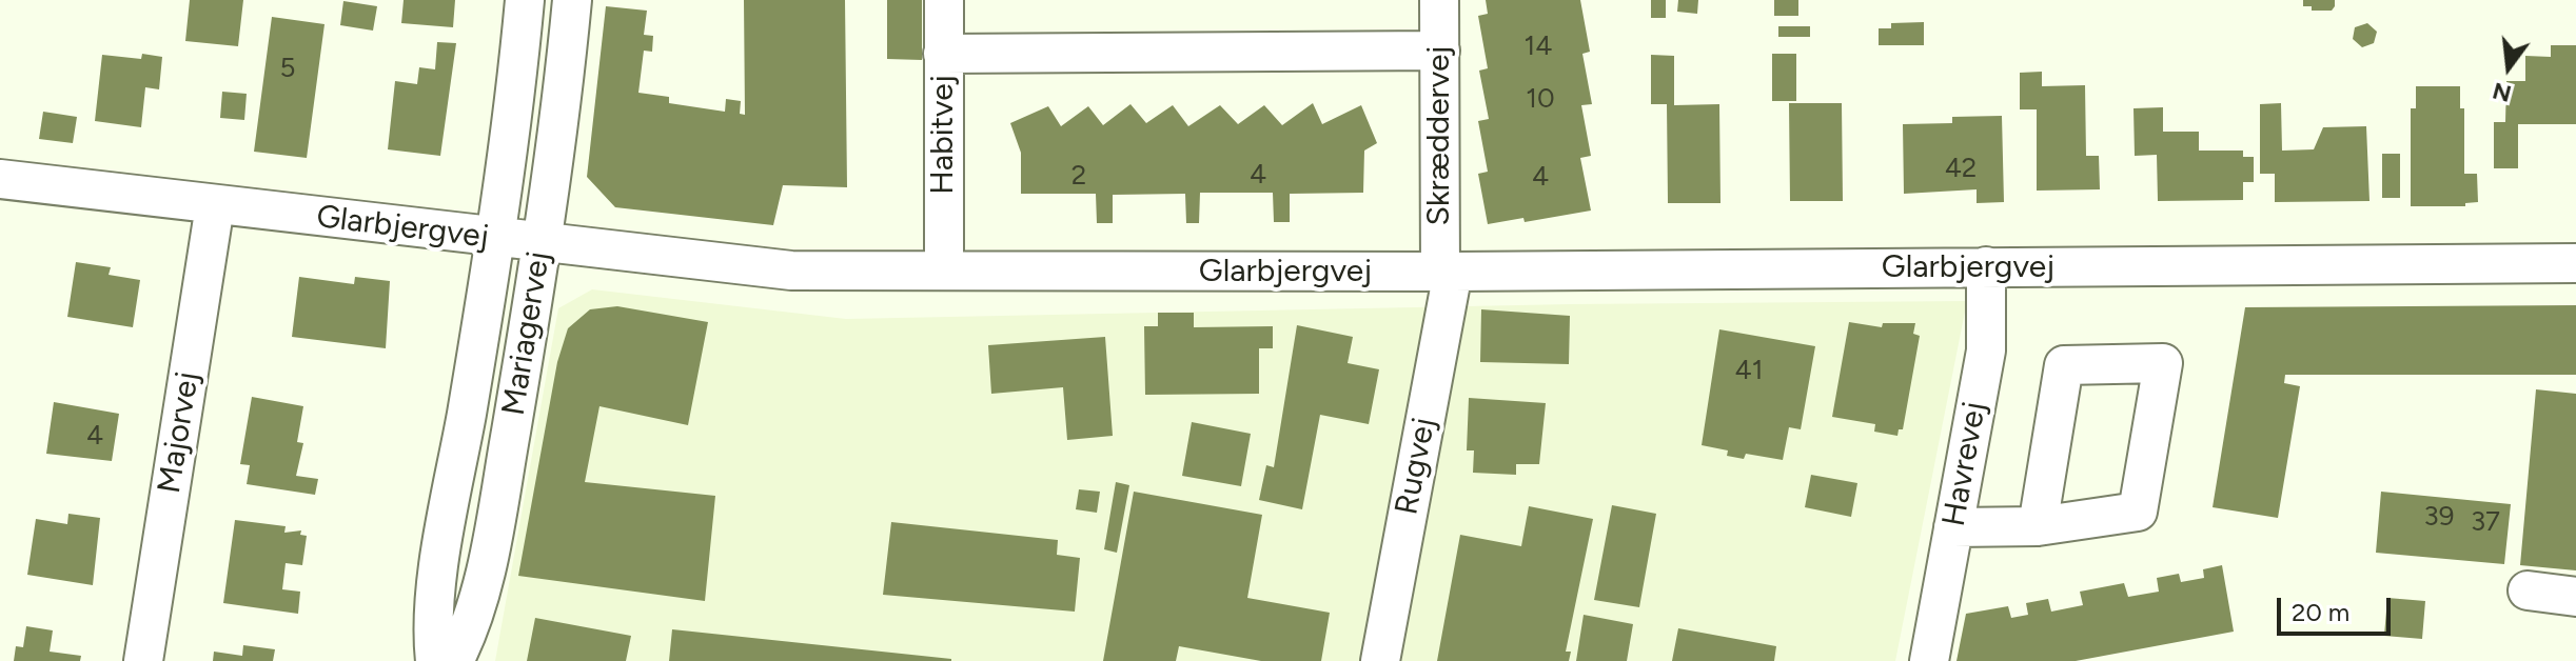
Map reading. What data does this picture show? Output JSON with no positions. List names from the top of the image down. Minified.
{"streets":{"street":["Habitvej","Skræddervej","Glarbjergvej","Mariagervej","Majorvej","Havrevej","Rugvej"]},"crossings":[["Habitvej","Glarbjergvej"],["Skræddervej","Glarbjergvej"],["Skræddervej","Rugvej"],["Glarbjergvej","Mariagervej"],["Glarbjergvej","Majorvej"],["Glarbjergvej","Havrevej"],["Glarbjergvej","Rugvej"]],"house_numbers":["14","5","10","42","4","2","4","41","4","39","37"],"scale_bar":"20 m","north":"bottom"}
